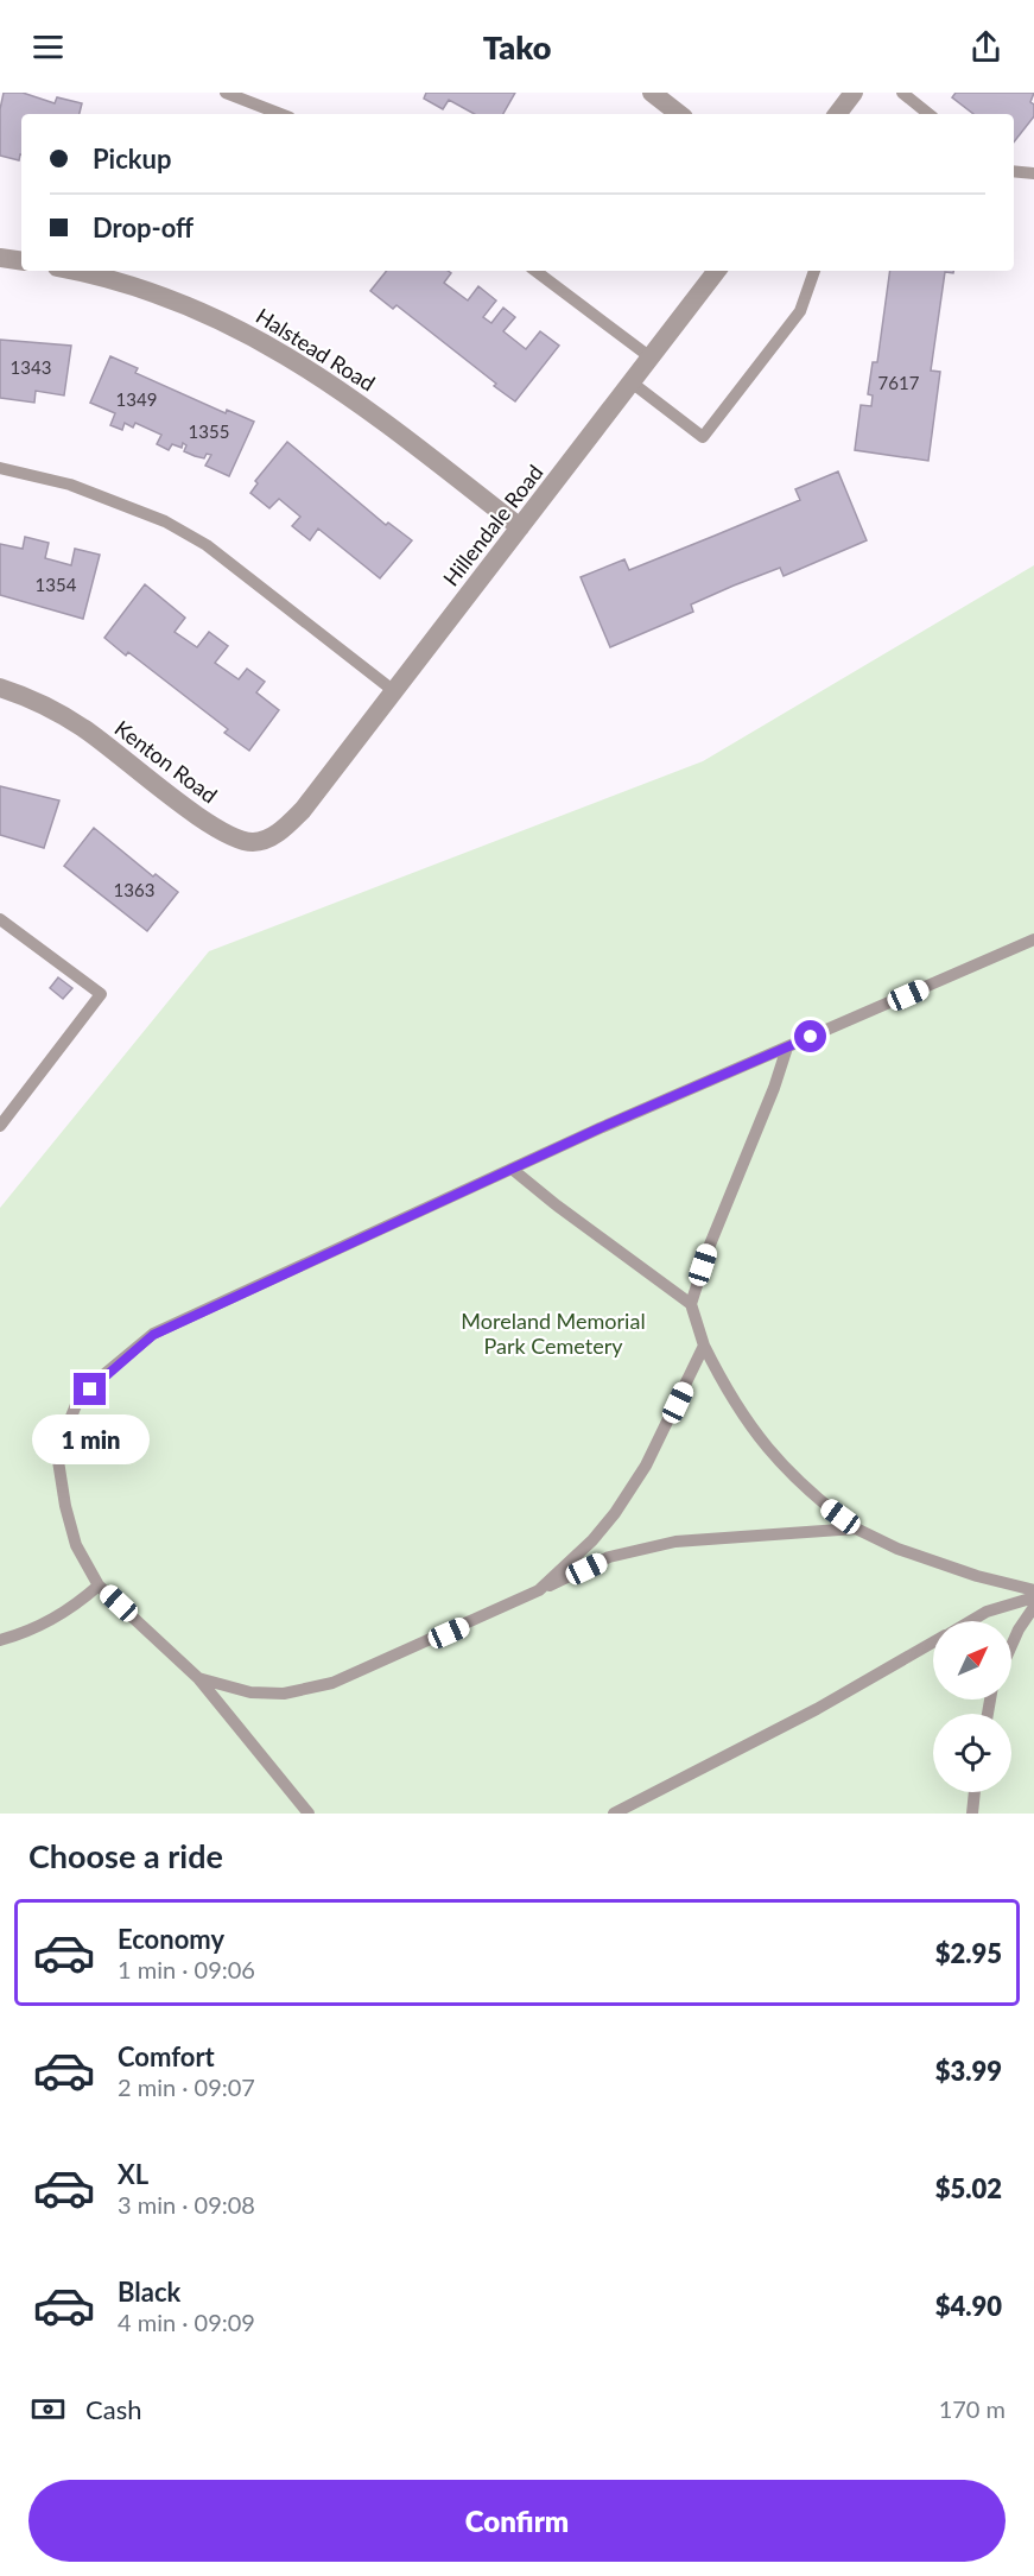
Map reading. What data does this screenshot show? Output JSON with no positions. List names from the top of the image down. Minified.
{"streets":{"street":["Halstead Road","Hillendale Road","Kenton Road"]},"crossings":[["Halstead Road","Hillendale Road"],["Hillendale Road","Kenton Road"]],"parks":["Moreland Memorial Park Cemetery"],"house_numbers":["1343","7617","1349","1355","1354","1363"],"north":"top right","page":{"header":"Tako","banner":["Pickup","Drop-off"],"bubble":"1 min","heading":"Choose a ride","list":[{"name":"Economy","note":"1 min · 09:06","value":"$2.95"},{"name":"Comfort","note":"2 min · 09:07","value":"$3.99"},{"name":"XL","note":"3 min · 09:08","value":"$5.02"},{"name":"Black","note":"4 min · 09:09","value":"$4.90"}],"pay":["Cash","170 m"],"buttons":"Confirm"}}
